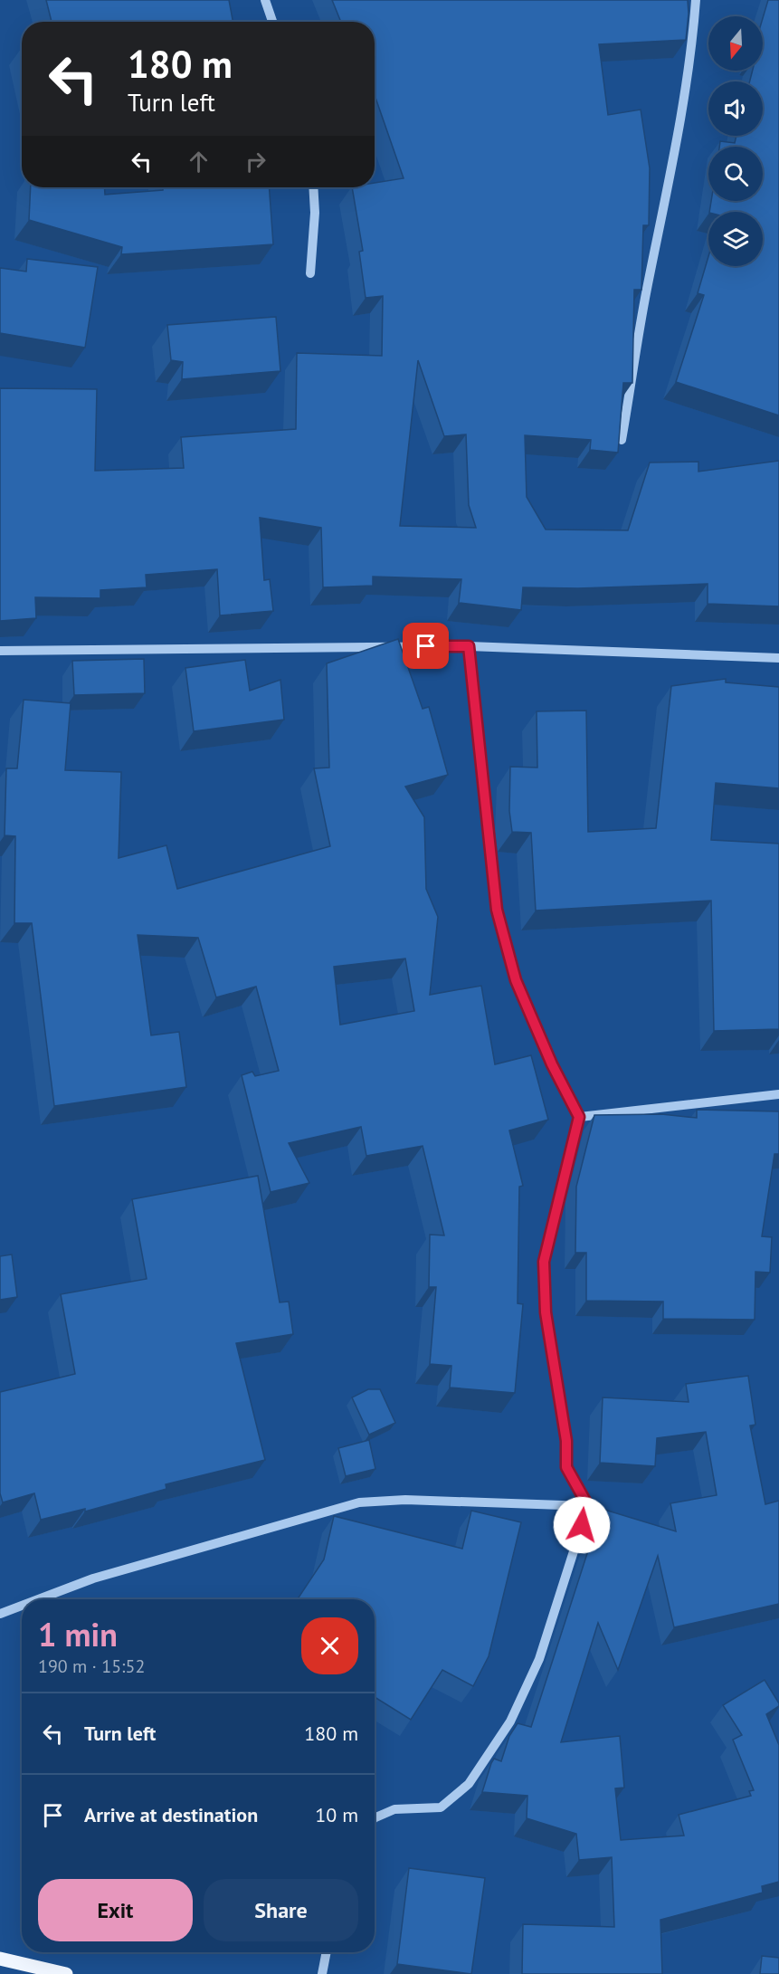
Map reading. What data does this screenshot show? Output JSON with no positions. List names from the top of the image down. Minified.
{"north":"bottom","page":{"turn":["180 m","Turn left"],"heading":["1 min","190 m · 15:52"],"list":[{"name":"Turn left","value":"180 m"},{"name":"Arrive at destination","value":"10 m"}],"buttons":["Exit","Share"]}}
